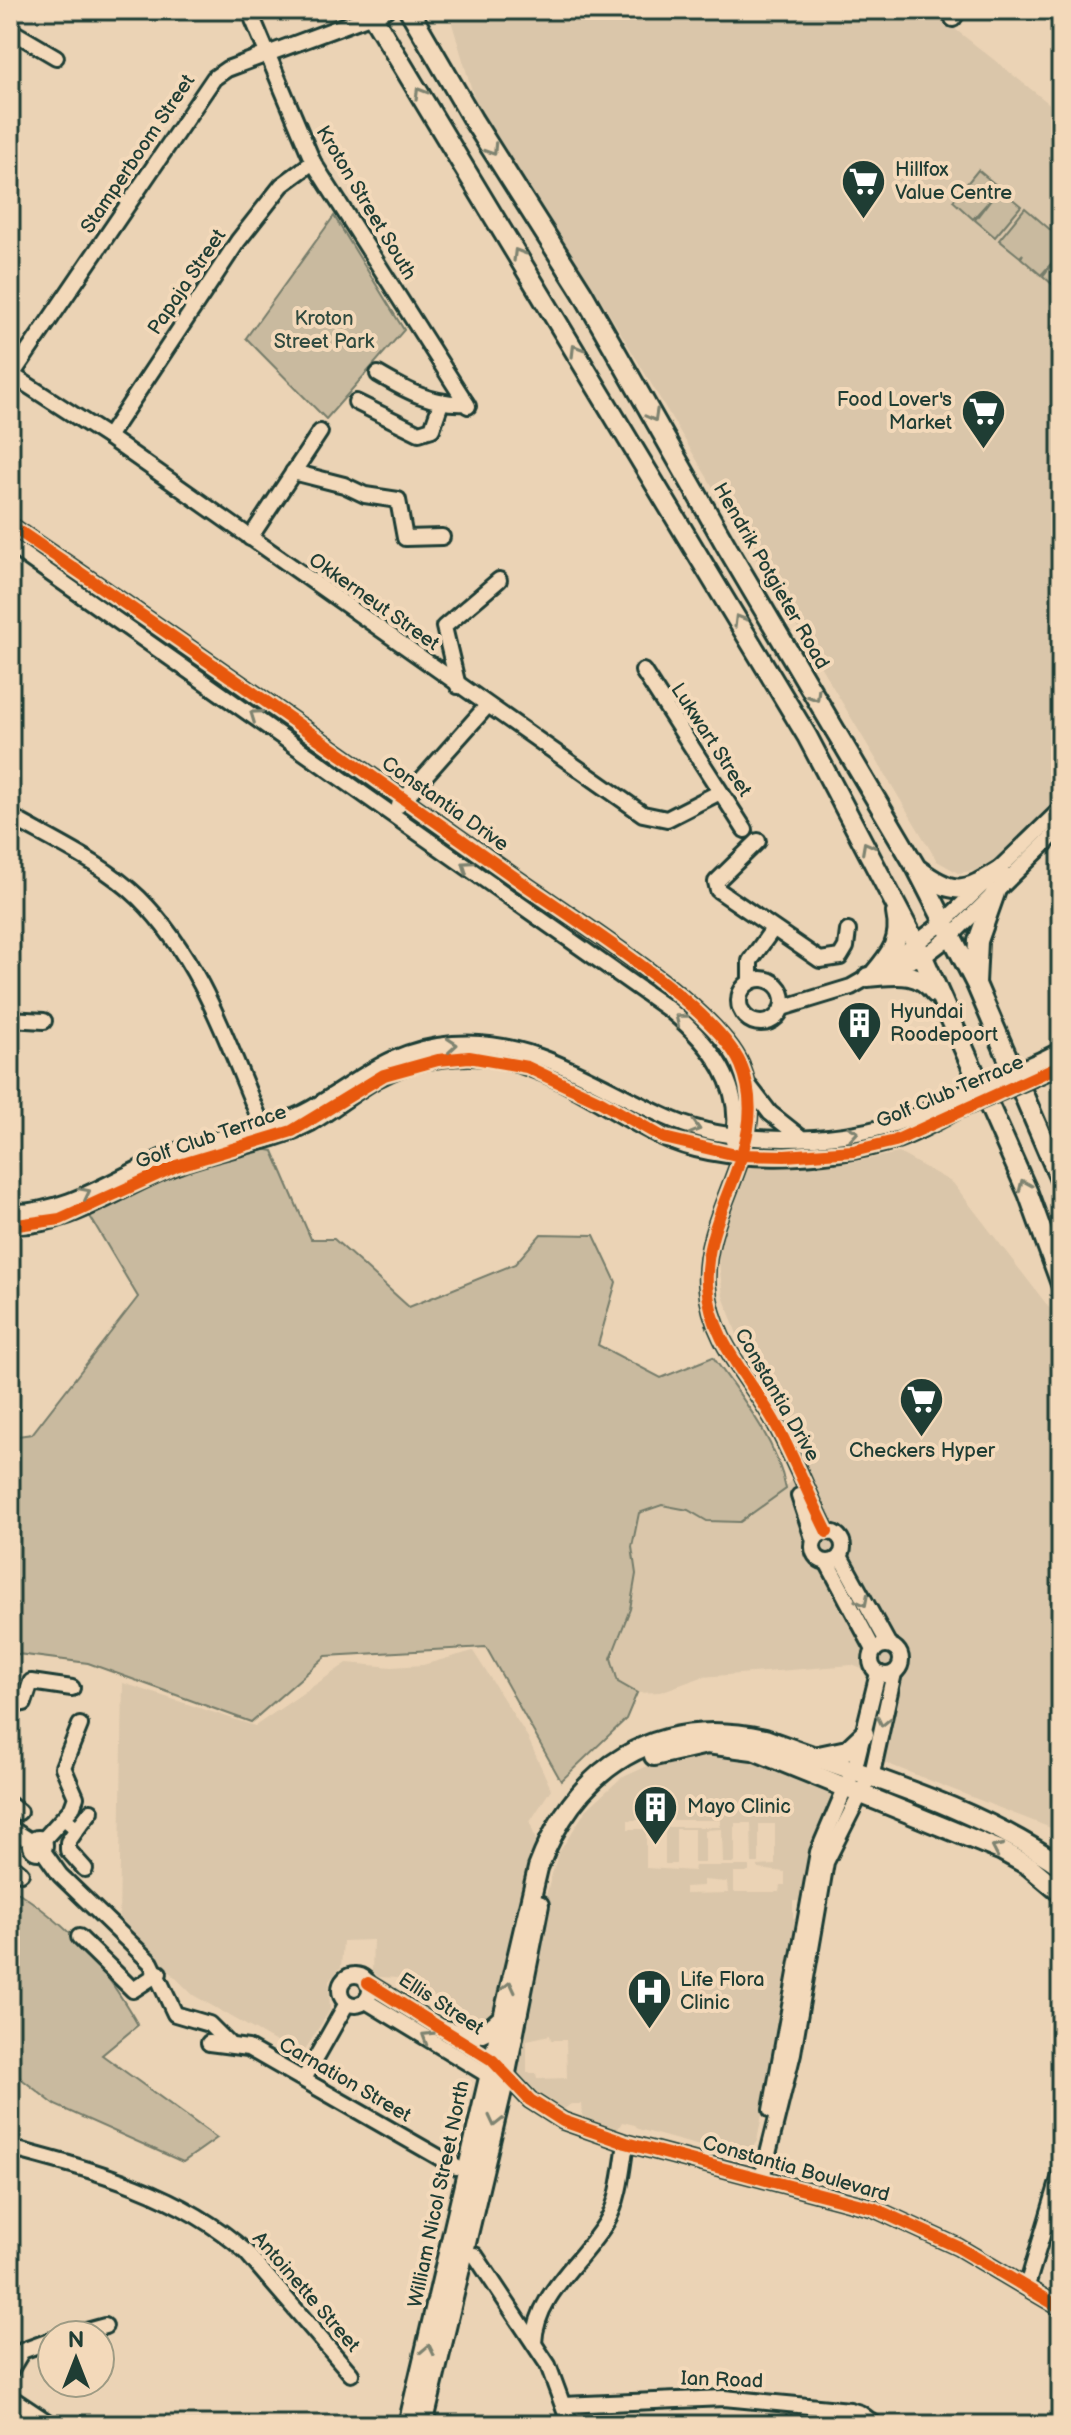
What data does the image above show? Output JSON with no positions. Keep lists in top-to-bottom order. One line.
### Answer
{"streets":{"main road":["Hendrik Potgieter Road","William Nicol Street North"],"street":["Stamperboom Street","Kroton Street South","Papaja Street","Okkerneut Street","Lukwart Street","Constantia Drive","Golf Club Terrace","Ellis Street","Carnation Street","Constantia Boulevard","Antoinette Street","Ian Road"]},"crossings":[["Stamperboom Street","Kroton Street South"],["Stamperboom Street","Okkerneut Street"],["Kroton Street South","Papaja Street"],["Papaja Street","Okkerneut Street"],["Okkerneut Street","Lukwart Street"],["Constantia Drive","Golf Club Terrace"],["Ellis Street","Carnation Street"],["Ellis Street","Constantia Boulevard"],["Ellis Street","William Nicol Street North"],["Constantia Boulevard","William Nicol Street North"]],"parks":["Kroton Street Park"],"places":{"supermarket":["Hillfox Value Centre","Food Lover's Market","Checkers Hyper"],"building":["Hyundai Roodepoort","Mayo Clinic"],"hospital":["Life Flora Clinic"]},"north":"top"}
